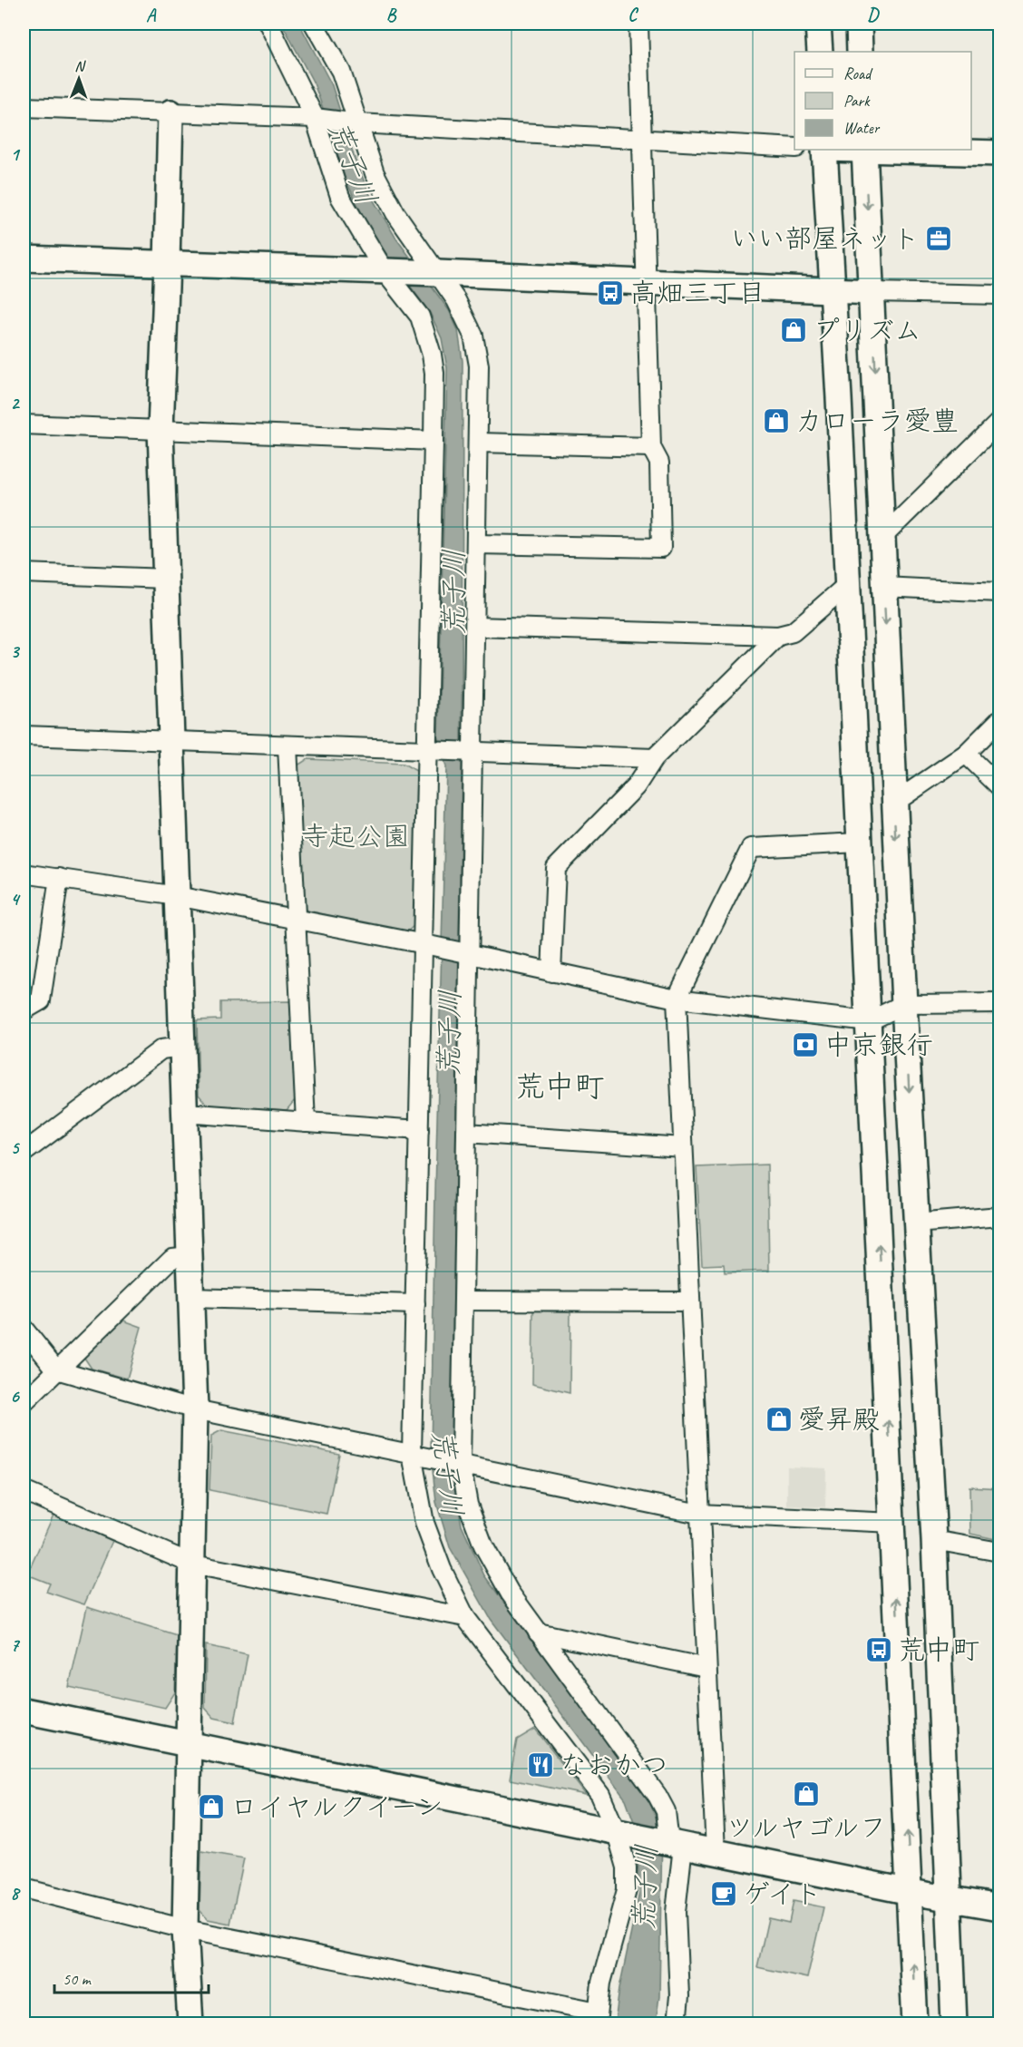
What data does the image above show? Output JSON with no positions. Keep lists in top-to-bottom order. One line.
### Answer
{"districts":["荒中町"],"water":["荒子川"],"parks":["寺起公園"],"places":{"office":["いい部屋ネット"],"bus stop":["高畑三丁目","荒中町"],"shop":["プリズム","カローラ愛豊","愛昇殿","ツルヤゴルフ","ロイヤルクイーン"],"bank":["中京銀行"],"restaurant":["なおかつ"],"cafe":["ゲイト"]},"legend":["Road","Park","Water"],"scale_bar":"50 m","north":"top","grid":{"columns":["A","B","C","D"],"rows":["1","2","3","4","5","6","7","8"]}}
